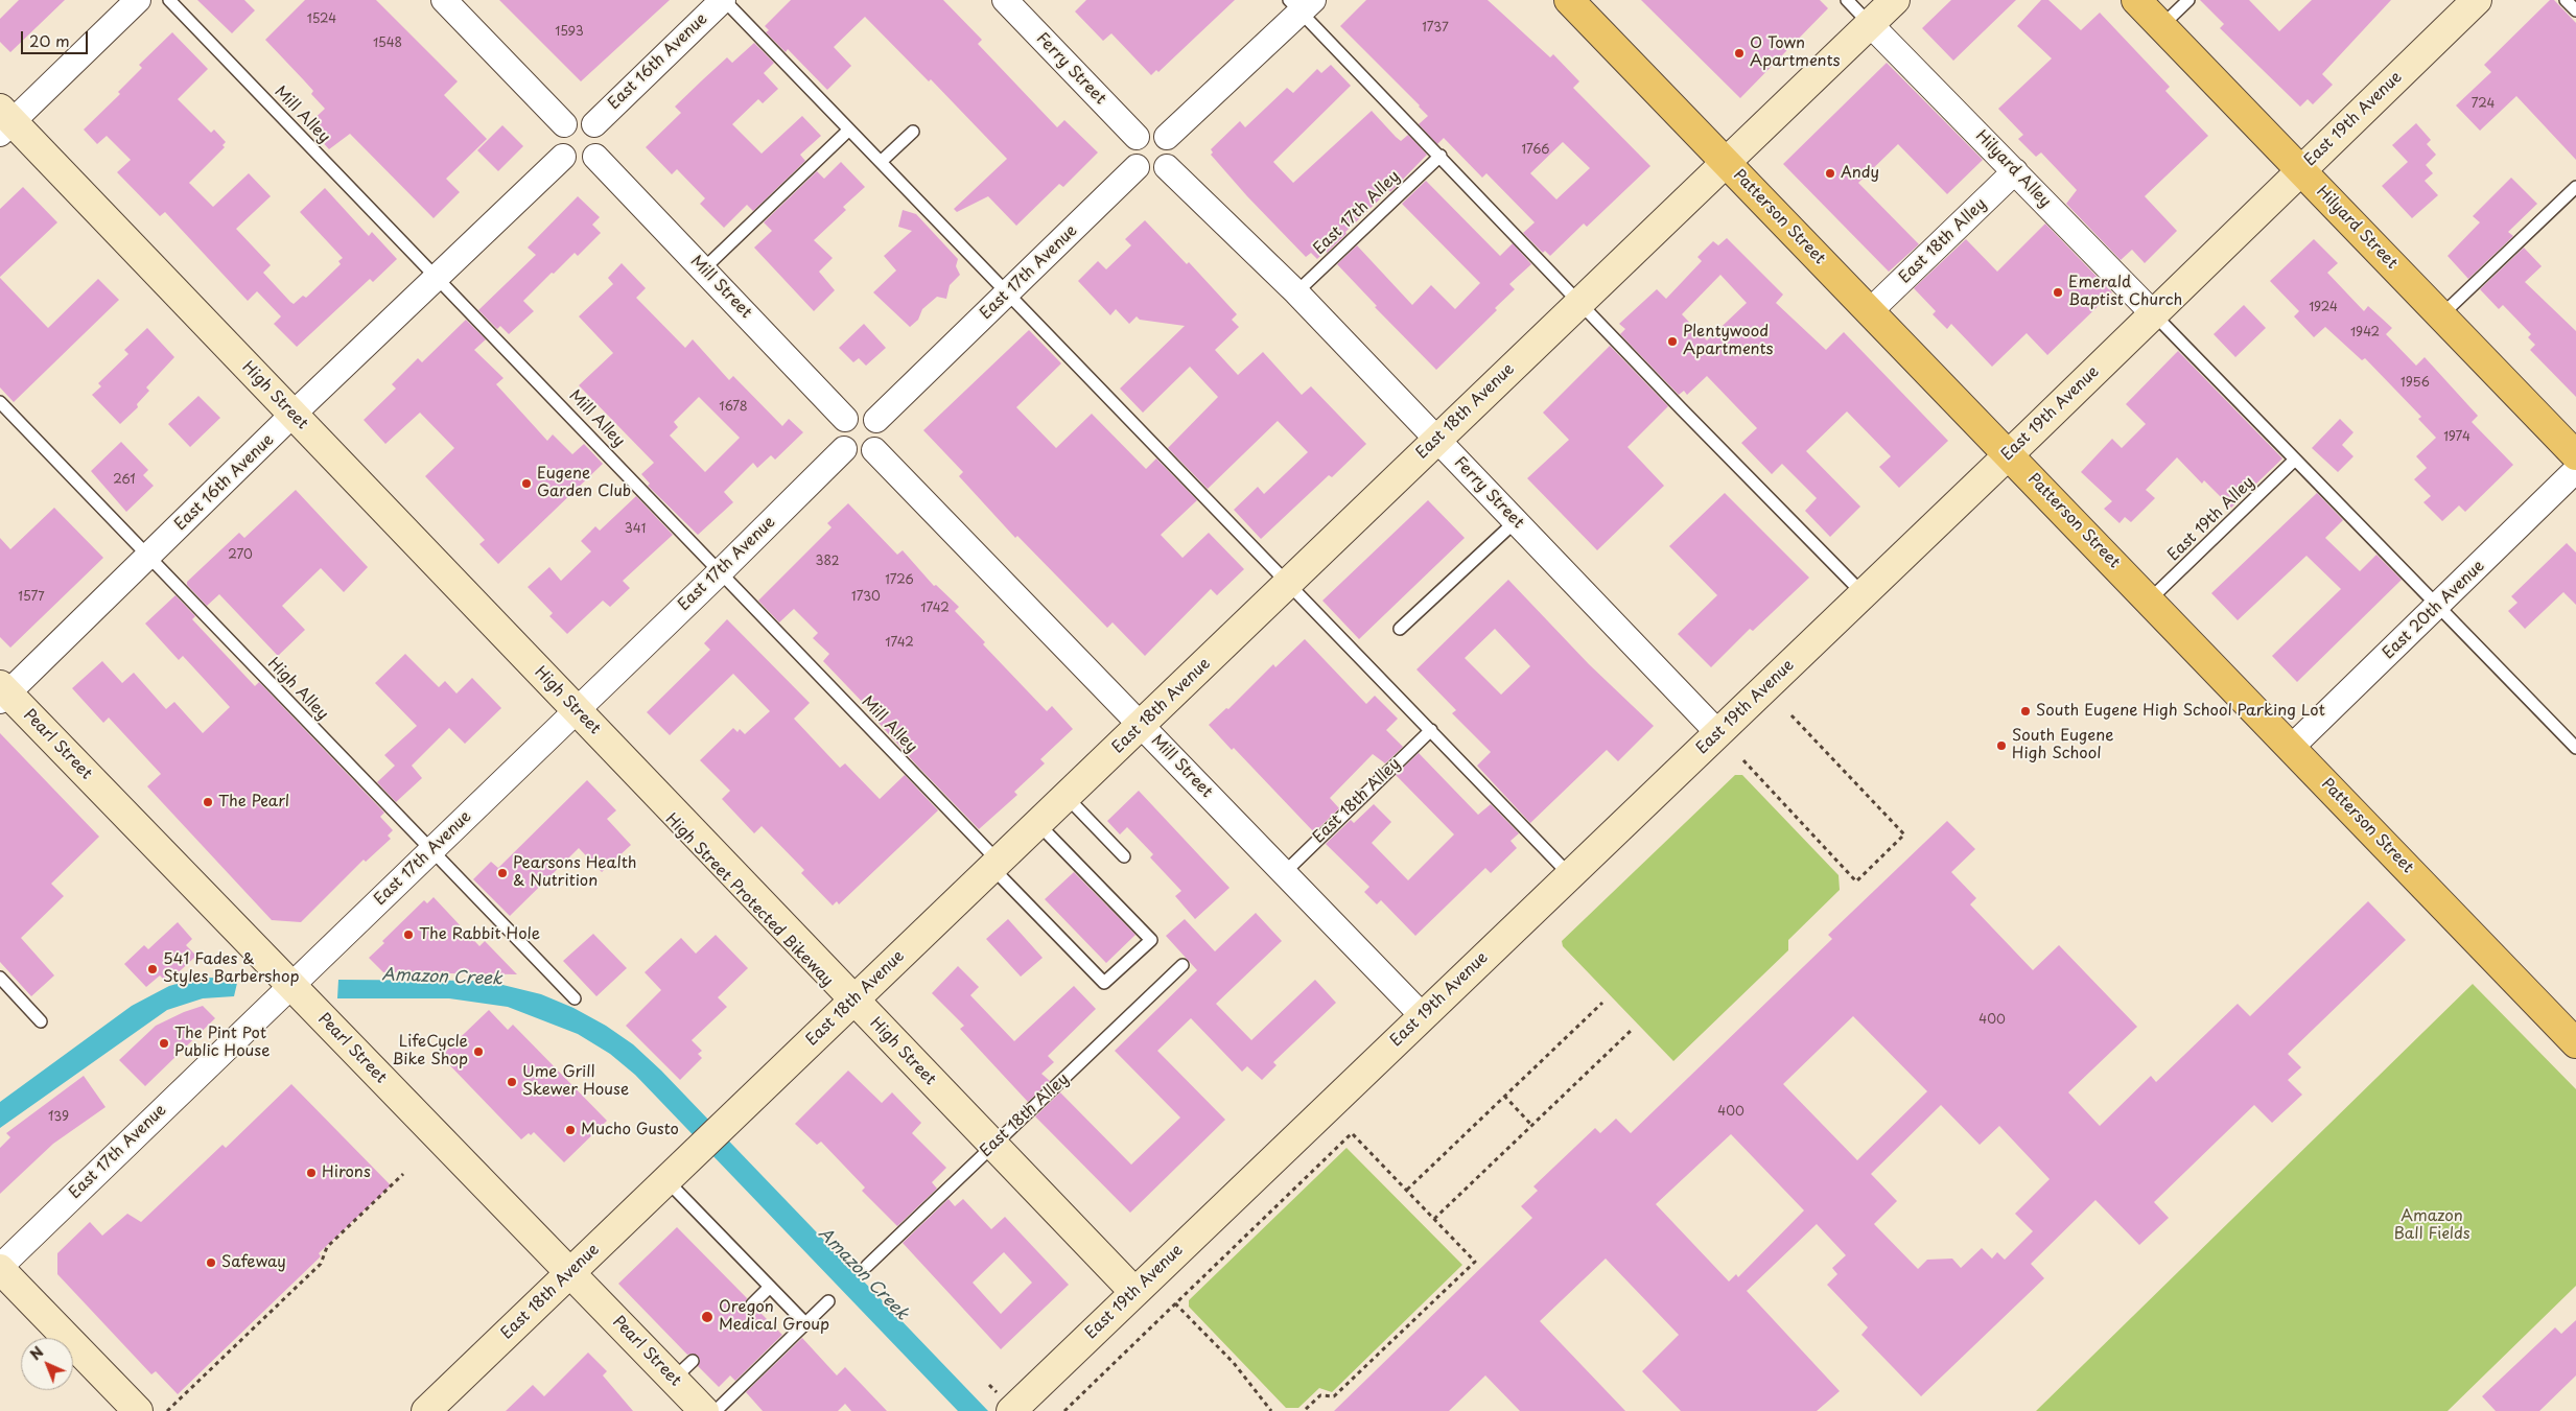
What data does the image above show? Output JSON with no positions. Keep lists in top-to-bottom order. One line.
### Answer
{"streets":{"main road":["Patterson Street","Hilyard Street"],"street":["East 16th Avenue","Ferry Street","East 19th Avenue","Hilyard Alley","East 18th Alley","East 17th Avenue","Mill Street","High Street","East 18th Avenue","East 20th Avenue","Pearl Street"],"lane":["Mill Alley","East 17th Alley","East 19th Alley","High Alley"]},"crossings":[["East 16th Avenue","Mill Alley"],["East 16th Avenue","Mill Street"],["East 16th Avenue","High Street"],["East 16th Avenue","High Alley"],["East 16th Avenue","Pearl Street"],["Ferry Street","East 19th Avenue"],["Ferry Street","East 17th Alley"],["Ferry Street","East 17th Avenue"],["Ferry Street","East 18th Avenue"],["Mill Alley","East 17th Avenue"],["Mill Alley","East 18th Avenue"],["East 19th Avenue","Hilyard Alley"],["East 19th Avenue","Patterson Street"],["East 19th Avenue","Hilyard Street"],["East 19th Avenue","Mill Street"],["East 19th Avenue","High Street"],["Hilyard Alley","East 18th Alley"],["Hilyard Alley","East 18th Avenue"],["Patterson Street","East 18th Alley"],["Patterson Street","East 18th Avenue"],["Patterson Street","East 19th Alley"],["Patterson Street","East 20th Avenue"],["East 18th Alley","Mill Street"],["East 18th Alley","High Street"],["East 17th Avenue","Mill Street"],["East 17th Avenue","High Street"],["East 17th Avenue","High Alley"],["East 17th Avenue","Pearl Street"],["Mill Street","East 18th Avenue"],["High Street","East 18th Avenue"],["East 18th Avenue","Pearl Street"]],"water":["Amazon Creek"],"parks":["Amazon Ball Fields"],"places":["O Town Apartments","Andy","Emerald Baptist Church","Plentywood Apartments","Eugene Garden Club","South Eugene High School Parking Lot","South Eugene High School","The Pearl","Pearsons Health & Nutrition","The Rabbit Hole","541 Fades & Styles Barbershop","The Pint Pot Public House","LifeCycle Bike Shop","Ume Grill Skewer House","Mucho Gusto","Hirons","Safeway","Oregon Medical Group"],"house_numbers":["1524","1737","1593","1548","724","1766","1924","1942","1956","1678","1974","261","341","270","382","1726","1577","1730","1742","1742","400","400","139"],"scale_bar":"20 m","north":"top left"}
